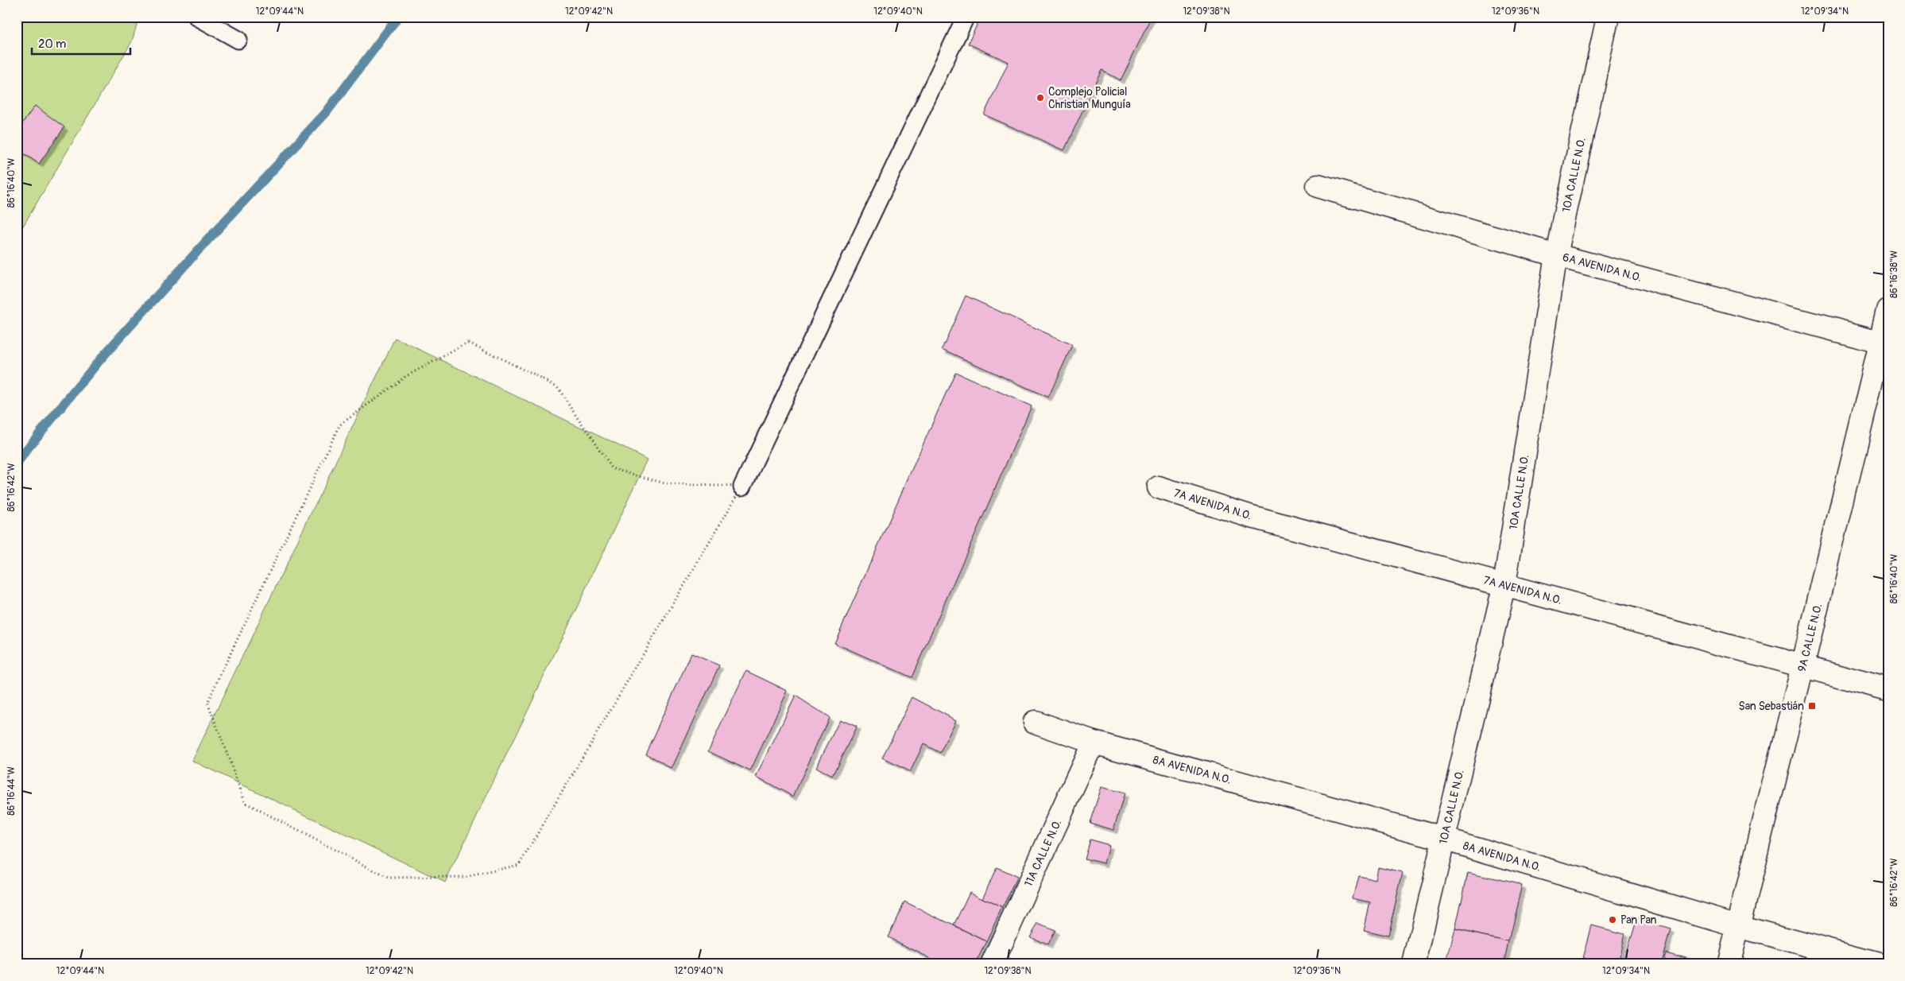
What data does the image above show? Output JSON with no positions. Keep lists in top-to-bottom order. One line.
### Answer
{"streets":{"street":["10A CALLE N.O.","6A AVENIDA N.O.","7A AVENIDA N.O.","9A CALLE N.O.","8A AVENIDA N.O.","11A CALLE N.O."]},"crossings":[["10A CALLE N.O.","6A AVENIDA N.O."],["10A CALLE N.O.","7A AVENIDA N.O."],["10A CALLE N.O.","8A AVENIDA N.O."],["6A AVENIDA N.O.","9A CALLE N.O."],["7A AVENIDA N.O.","9A CALLE N.O."],["9A CALLE N.O.","8A AVENIDA N.O."],["8A AVENIDA N.O.","11A CALLE N.O."]],"places":{"other":["Complejo Policial Christian Munguía","Pan Pan"],"transit":["San Sebastián"]},"scale_bar":"20 m","coordinates":["12°09'44\"N","12°09'42\"N","12°09'40\"N","12°09'38\"N","12°09'36\"N","12°09'34\"N","86°16'40\"W","86°16'38\"W","86°16'42\"W","86°16'44\"W"]}
